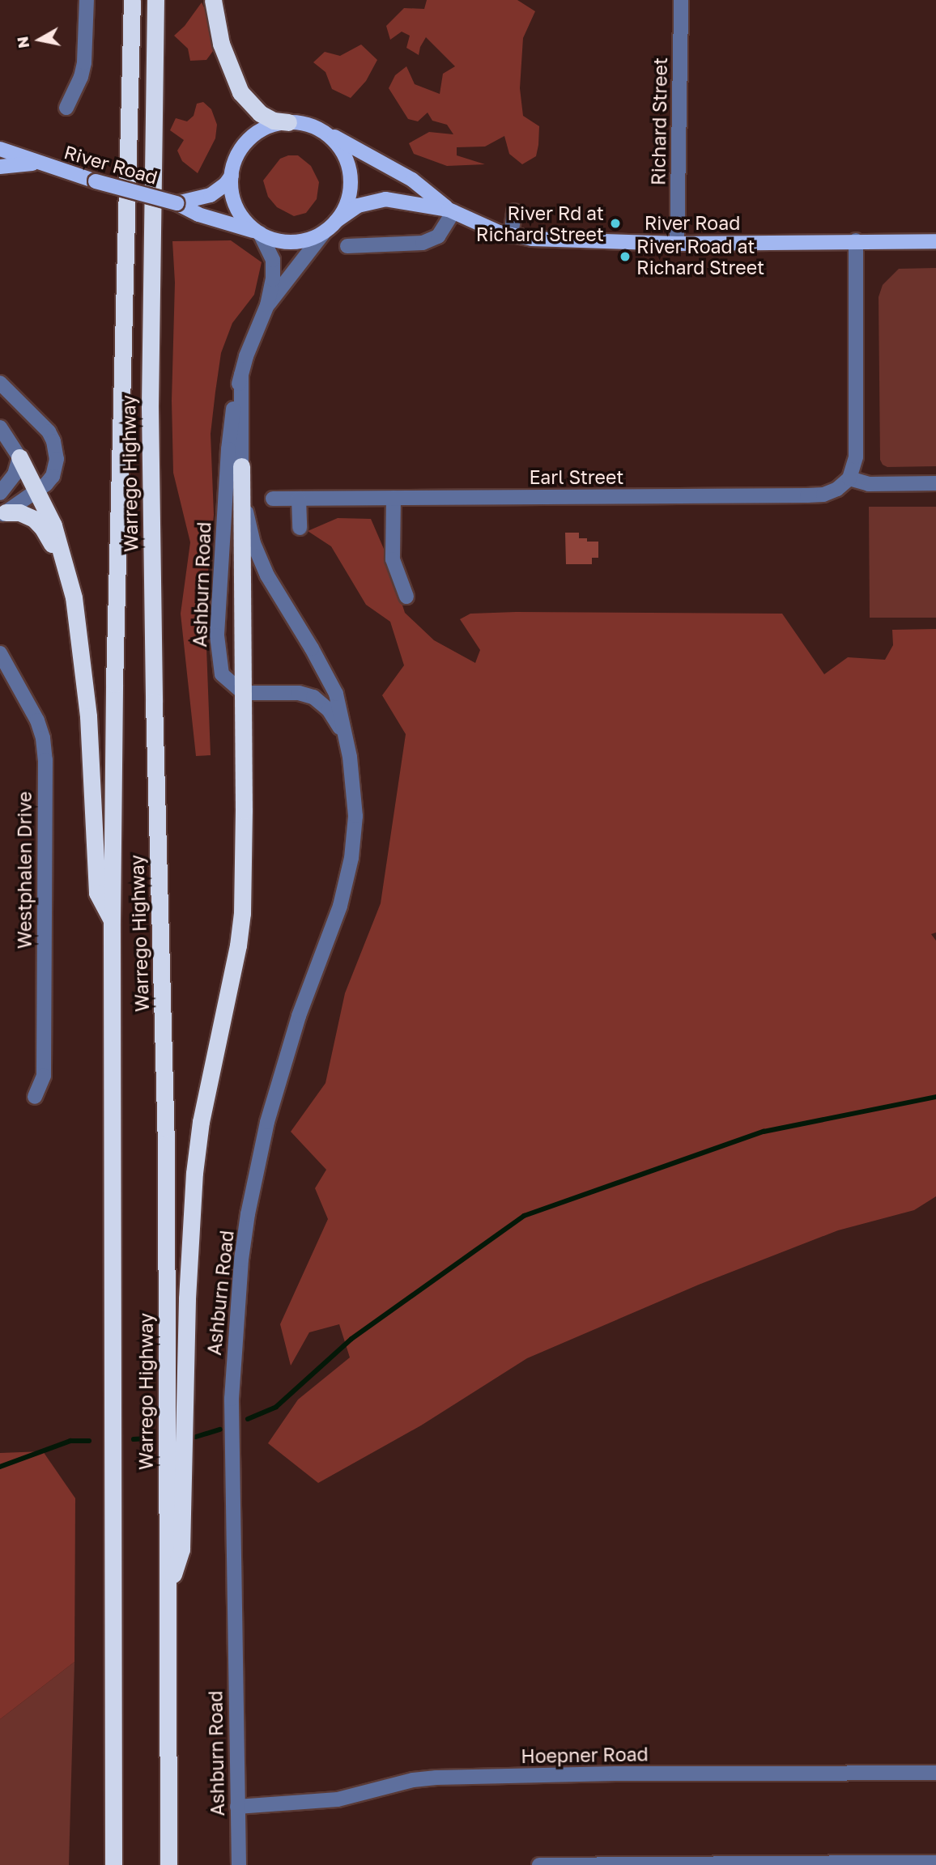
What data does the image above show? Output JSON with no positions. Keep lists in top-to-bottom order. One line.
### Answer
{"streets":{"highway":["Warrego Highway"],"main road":["River Road"],"street":["Richard Street","Earl Street","Ashburn Road","Westphalen Drive","Hoepner Road"]},"crossings":[["Richard Street","River Road"],["River Road","Ashburn Road"],["Ashburn Road","Hoepner Road"]],"places":["River Rd at Richard Street","River Road at Richard Street"],"north":"left"}
